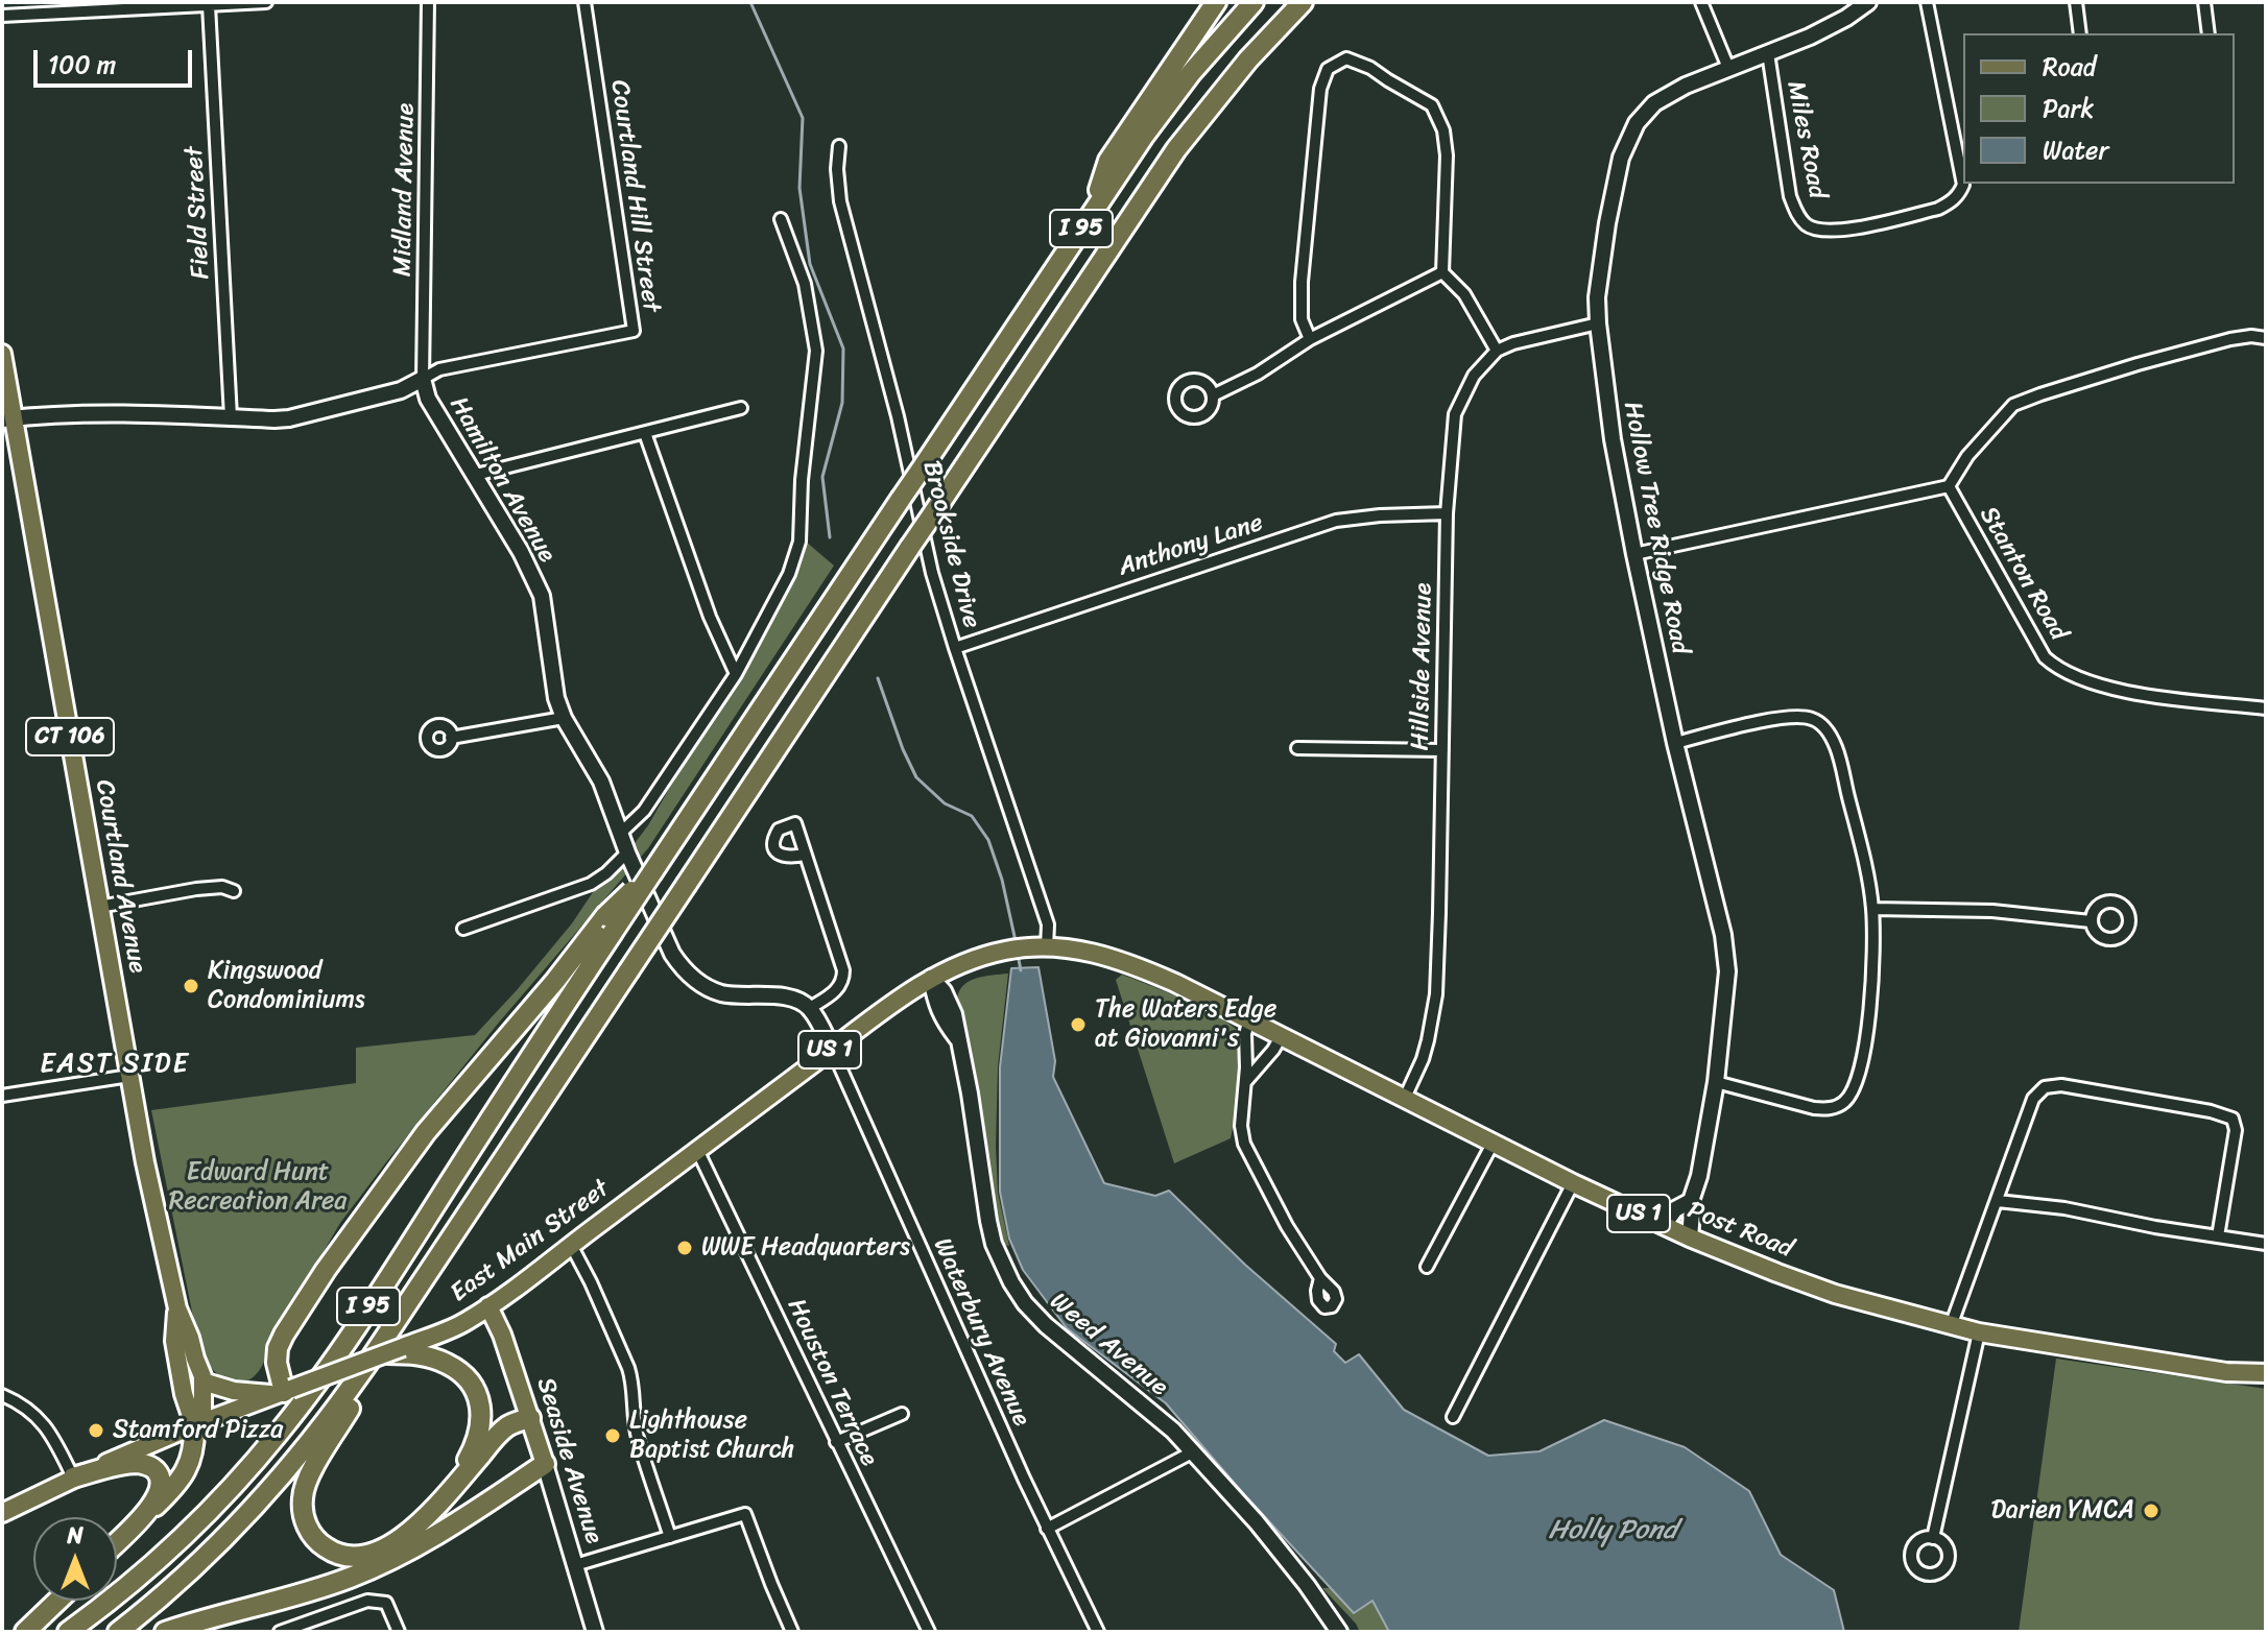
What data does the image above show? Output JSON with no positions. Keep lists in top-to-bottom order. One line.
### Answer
{"streets":{"highway":["I 95"],"main road":["CT 106","Courtland Avenue","US 1","Post Road","East Main Street","Seaside Avenue"],"street":["Miles Road","Midland Avenue","Courtland Hill Street","Field Street","Hamilton Avenue","Hollow Tree Ridge Road","Brookside Drive","Anthony Lane","Stanton Road","Hillside Avenue","Waterbury Avenue","Weed Avenue","Houston Terrace"]},"crossings":[["Miles Road","Hollow Tree Ridge Road"],["Midland Avenue","Courtland Hill Street"],["Midland Avenue","Hamilton Avenue"],["Courtland Hill Street","Hamilton Avenue"],["Field Street","Hamilton Avenue"],["Hamilton Avenue","Courtland Avenue"],["Hollow Tree Ridge Road","Post Road"],["Brookside Drive","Anthony Lane"],["Brookside Drive","Post Road"],["Brookside Drive","East Main Street"],["Anthony Lane","Hillside Avenue"],["Hillside Avenue","Post Road"],["Courtland Avenue","East Main Street"],["Post Road","East Main Street"],["East Main Street","Waterbury Avenue"],["East Main Street","Weed Avenue"],["East Main Street","Houston Terrace"],["East Main Street","Seaside Avenue"]],"districts":["EAST SIDE"],"water":["Holly Pond"],"parks":["Edward Hunt Recreation Area"],"places":["Kingswood Condominiums","The Waters Edge at Giovanni's","WWE Headquarters","Stamford Pizza","Lighthouse Baptist Church","Darien YMCA"],"legend":["Road","Park","Water"],"scale_bar":"100 m","north":"top"}
